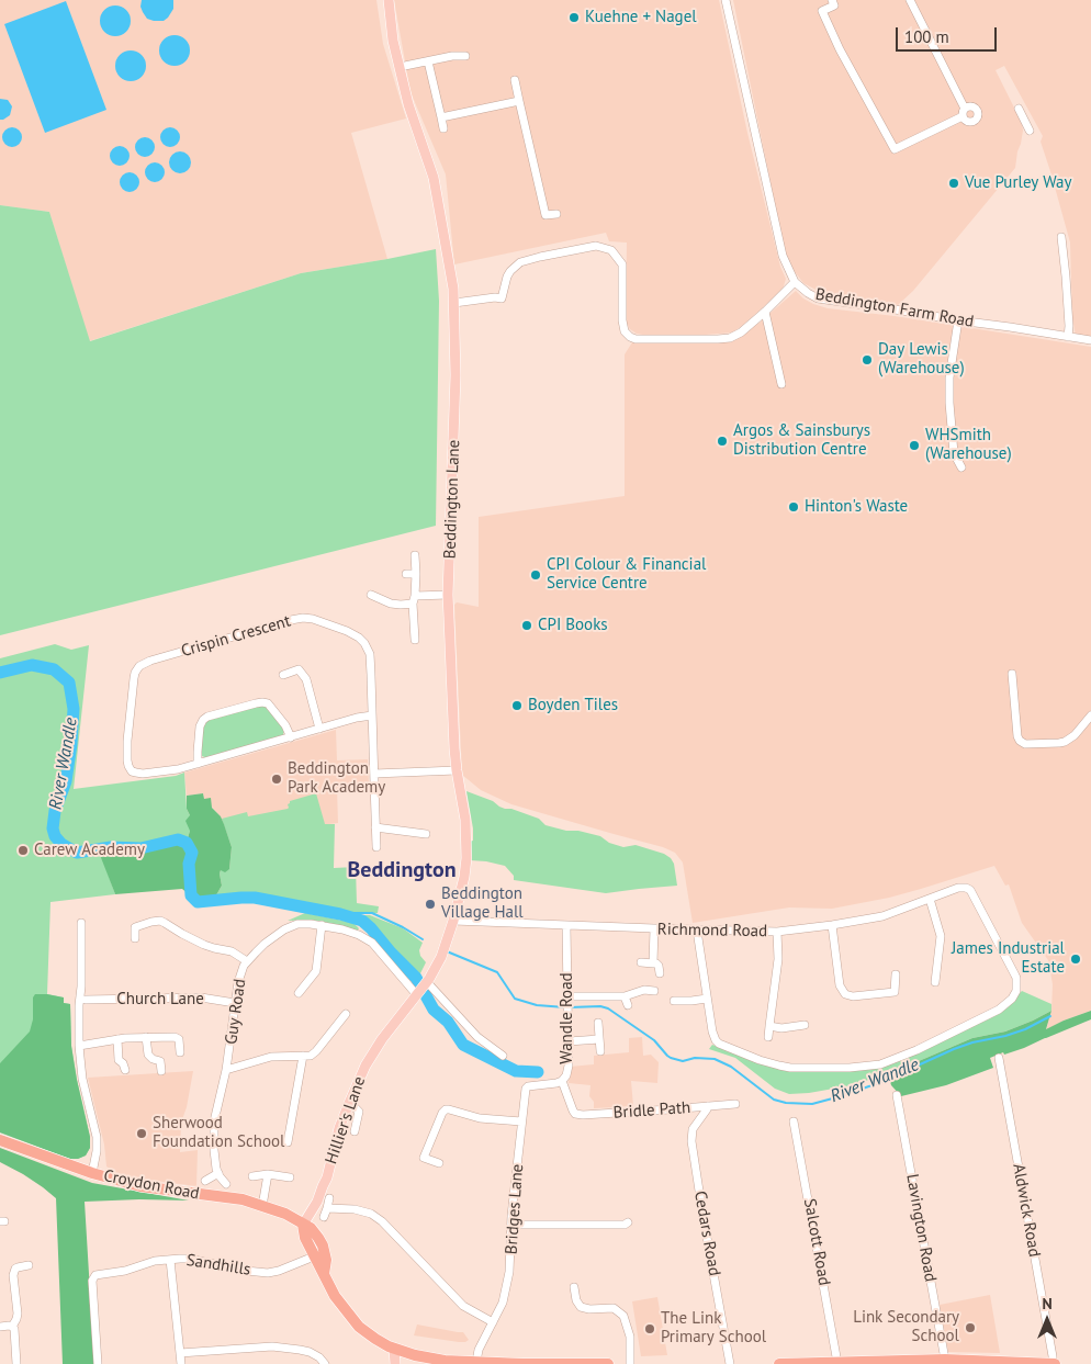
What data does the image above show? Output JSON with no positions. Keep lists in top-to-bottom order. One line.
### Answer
{"streets":{"highway":["Croydon Road"],"main road":["Beddington Lane","Hillier's Lane"],"street":["Beddington Farm Road","Crispin Crescent","Richmond Road","Church Lane","Guy Road","Wandle Road","Bridle Path","Bridges Lane","Aldwick Road","Lavington Road","Cedars Road","Salcott Road","Sandhills"]},"crossings":[["Beddington Lane","Richmond Road"],["Beddington Lane","Guy Road"],["Beddington Lane","Hillier's Lane"],["Richmond Road","Wandle Road"],["Church Lane","Guy Road"],["Guy Road","Hillier's Lane"],["Wandle Road","Bridle Path"],["Wandle Road","Bridges Lane"],["Bridle Path","Cedars Road"],["Hillier's Lane","Croydon Road"],["Croydon Road","Bridges Lane"],["Croydon Road","Sandhills"]],"districts":["Beddington"],"water":["River Wandle"],"places":["Kuehne + Nagel","Vue Purley Way","Day Lewis (Warehouse)","Argos & Sainsburys Distribution Centre","WHSmith (Warehouse)","Hinton's Waste","CPI Colour & Financial Service Centre","CPI Books","Boyden Tiles","Beddington Park Academy","Carew Academy","Beddington Village Hall","James Industrial Estate","Sherwood Foundation School","Link Secondary School","The Link Primary School"],"scale_bar":"100 m","north":"top"}
